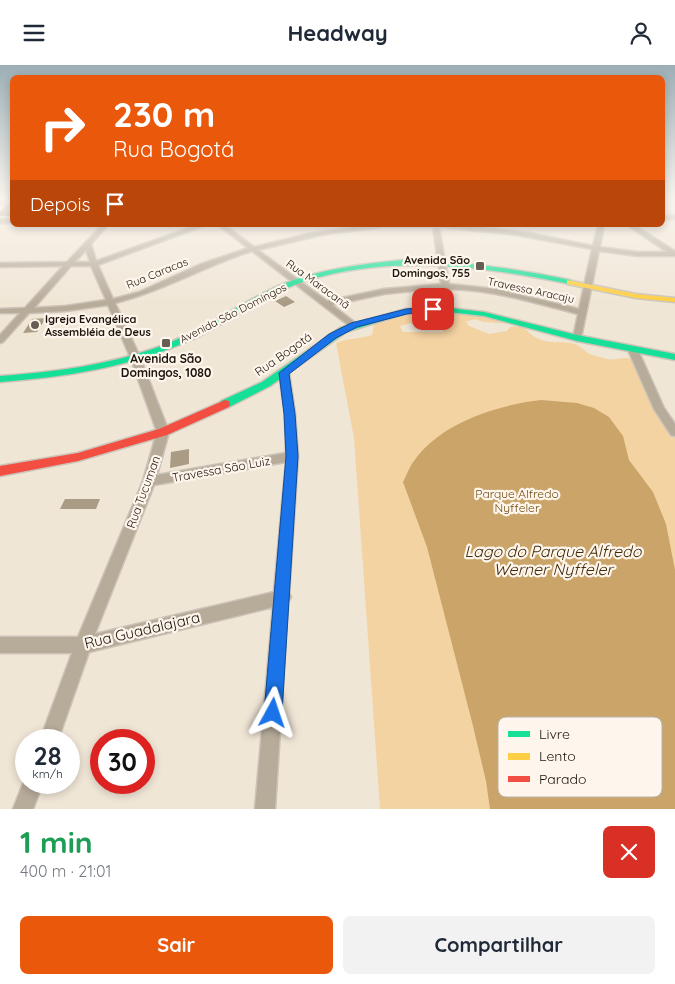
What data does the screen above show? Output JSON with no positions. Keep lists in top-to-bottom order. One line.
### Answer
{"streets":{"street":["Rua Caracas","Rua Maracanã","Travessa Aracaju","Avenida São Domingos","Rua Bogotá","Travessa São Luiz","Rua Tucuman","Rua Guadalajara"]},"crossings":[["Rua Caracas","Rua Maracanã"],["Rua Maracanã","Travessa Aracaju"],["Rua Maracanã","Avenida São Domingos"],["Rua Maracanã","Rua Bogotá"],["Rua Bogotá","Rua Tucuman"],["Travessa São Luiz","Rua Tucuman"],["Rua Tucuman","Rua Guadalajara"]],"water":["Lago do Parque Alfredo Werner Nyffeler"],"parks":["Parque Alfredo Nyffeler"],"places":{"transit":["Avenida São Domingos, 755","Avenida São Domingos, 1080"],"other":["Igreja Evangélica Assembléia de Deus"]},"legend":["Livre","Lento","Parado"],"page":{"header":"Headway","turn":["230 m","Rua Bogotá"],"then":"Depois","speed":"28 km/h","limit":"30","heading":["1 min","400 m · 21:01"],"buttons":["Sair","Compartilhar"]}}
